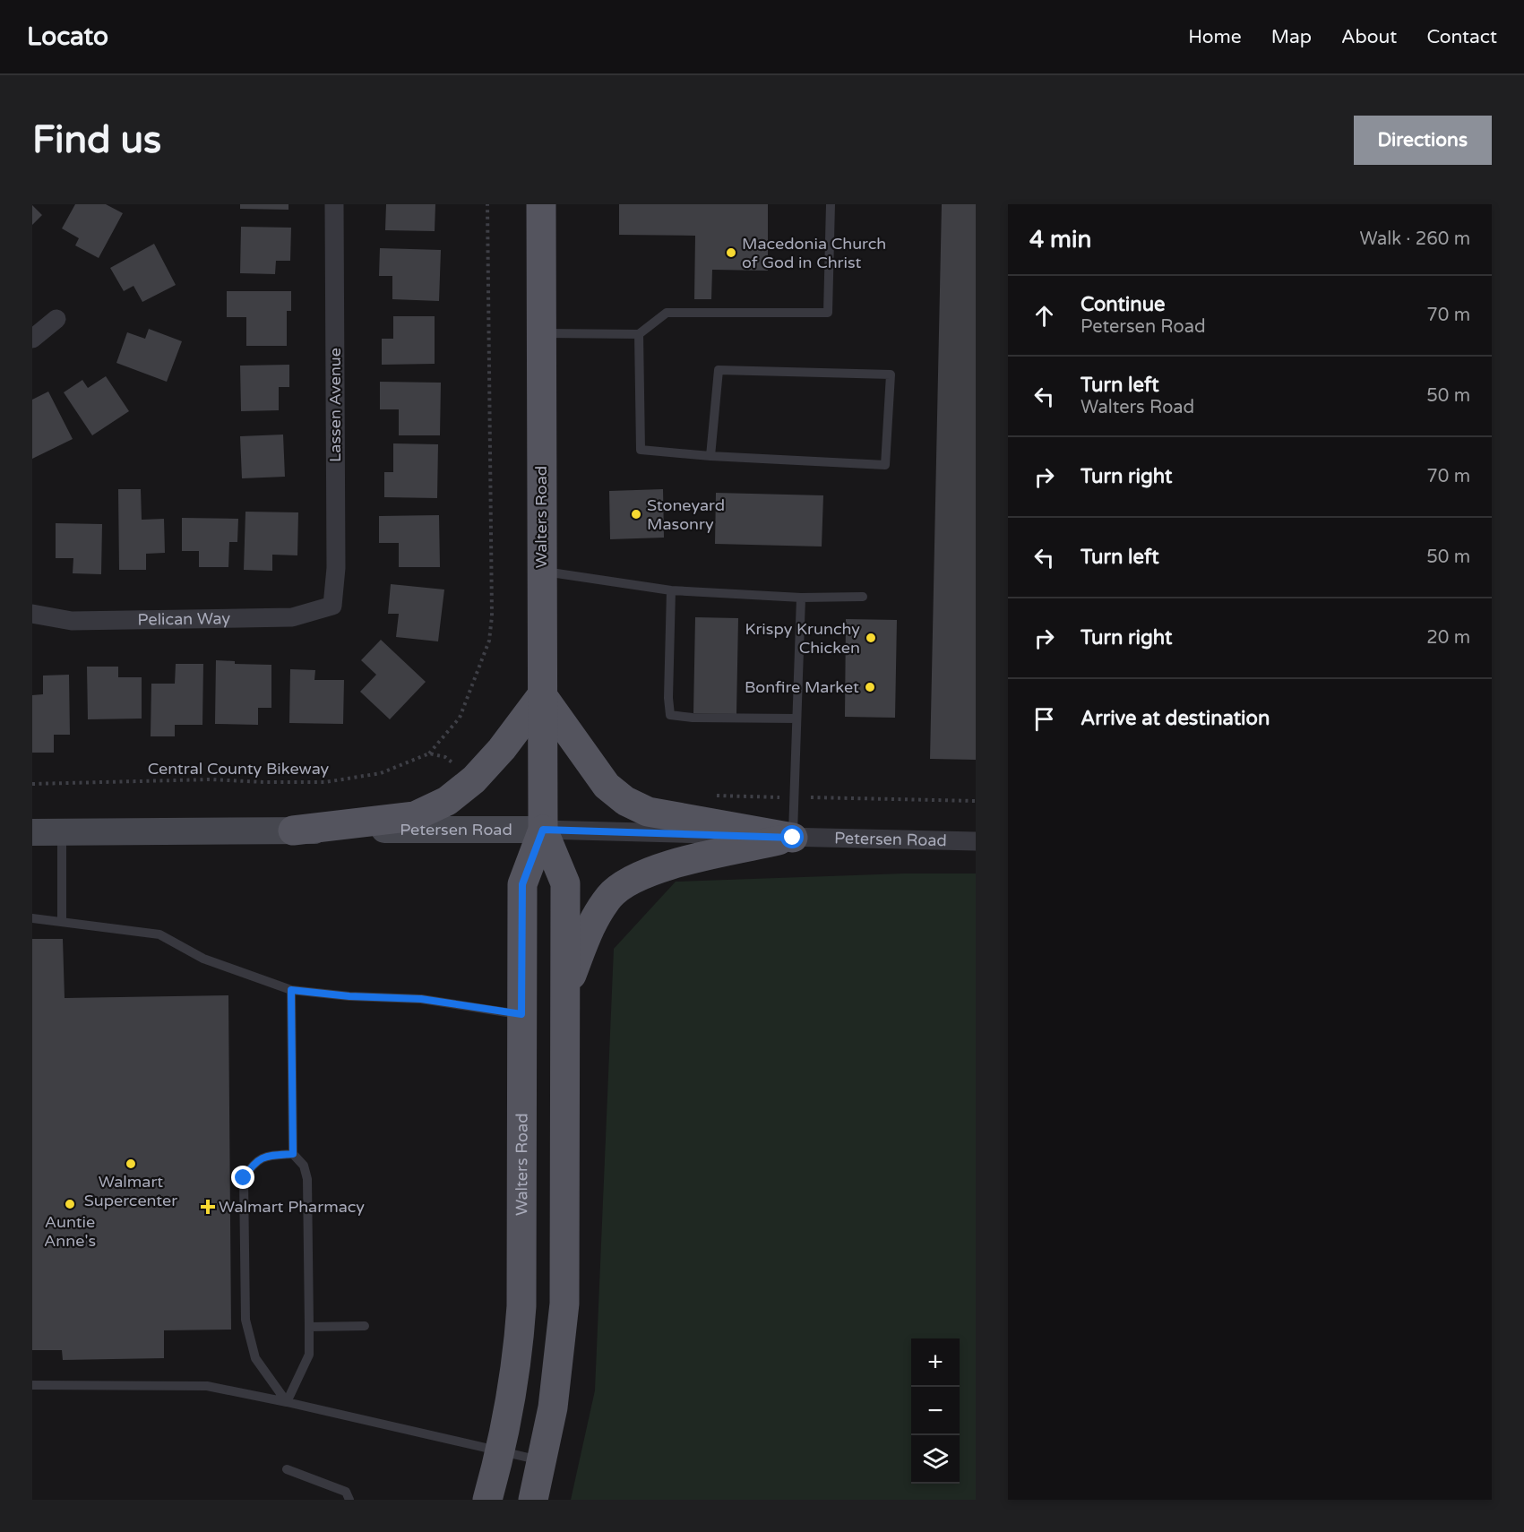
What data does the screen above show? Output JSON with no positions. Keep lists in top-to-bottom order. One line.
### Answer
{"streets":{"main road":["Walters Road"],"street":["Lassen Avenue","Pelican Way","Petersen Road"],"path":["Central County Bikeway"]},"crossings":[["Lassen Avenue","Pelican Way"],["Walters Road","Petersen Road"]],"places":{"other":["Macedonia Church of God in Christ","Stoneyard Masonry","Krispy Krunchy Chicken","Bonfire Market","Walmart Supercenter","Auntie Anne's"],"health":["Walmart Pharmacy"]},"page":{"header":"Locato","nav":["Home","Map","About","Contact"],"buttons":"Directions","title":"Find us","heading":["4 min","Walk · 260 m"],"list":[["Continue","Petersen Road","70 m"],["Turn left","Walters Road","50 m"],["Turn right","70 m"],["Turn left","50 m"],["Turn right","20 m"],"Arrive at destination"],"map_buttons":["+","−"]}}
